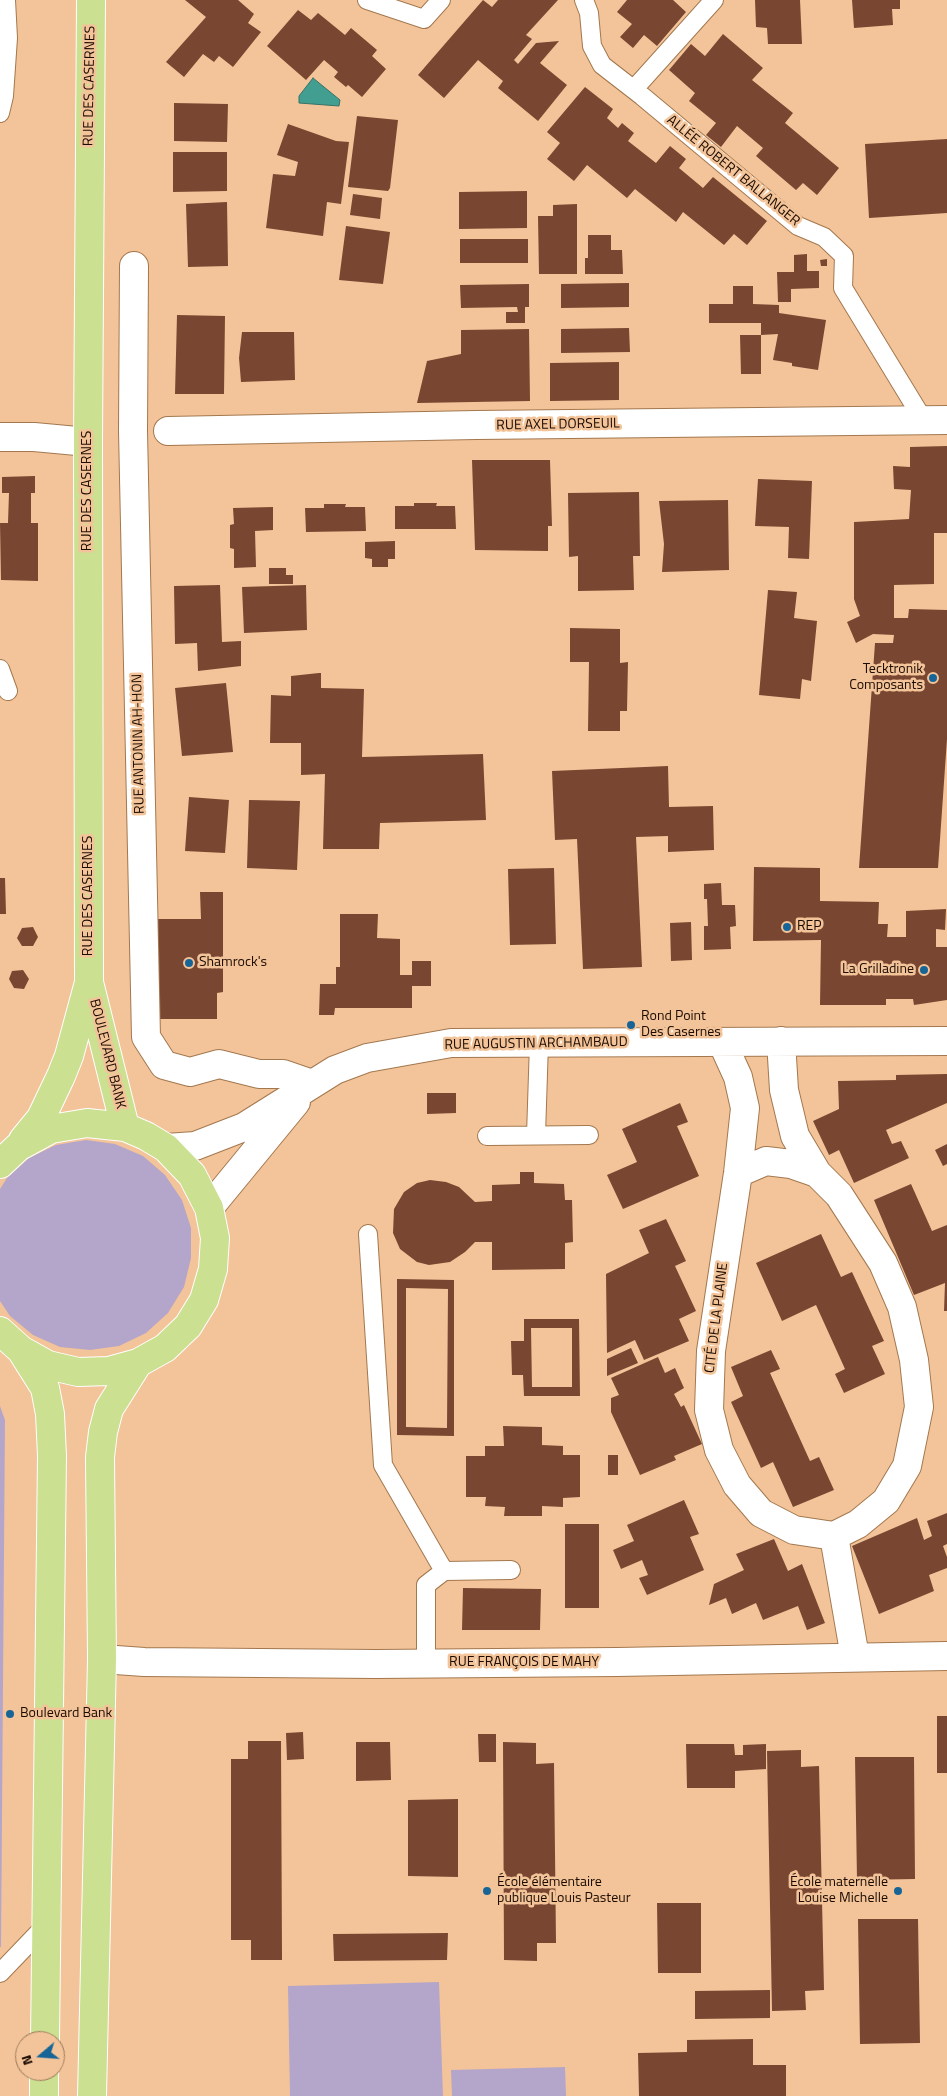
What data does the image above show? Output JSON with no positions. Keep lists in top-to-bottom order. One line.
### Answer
{"streets":{"main road":["RUE DES CASERNES","BOULEVARD BANK"],"street":["RUE AXEL DORSEUIL","RUE ANTONIN AH-HON","RUE AUGUSTIN ARCHAMBAUD","CITÉ DE LA PLAINE","RUE FRANÇOIS DE MAHY"],"lane":["ALLÉE ROBERT BALLANGER"]},"crossings":[["RUE DES CASERNES","BOULEVARD BANK"],["ALLÉE ROBERT BALLANGER","RUE AXEL DORSEUIL"],["RUE ANTONIN AH-HON","RUE AUGUSTIN ARCHAMBAUD"],["RUE AUGUSTIN ARCHAMBAUD","CITÉ DE LA PLAINE"]],"places":["Tecktronik Composants","REP","Shamrock's","La Grilladine","Rond Point Des Casernes","Boulevard Bank","École élémentaire publique Louis Pasteur","École maternelle Louise Michelle"],"north":"left"}
